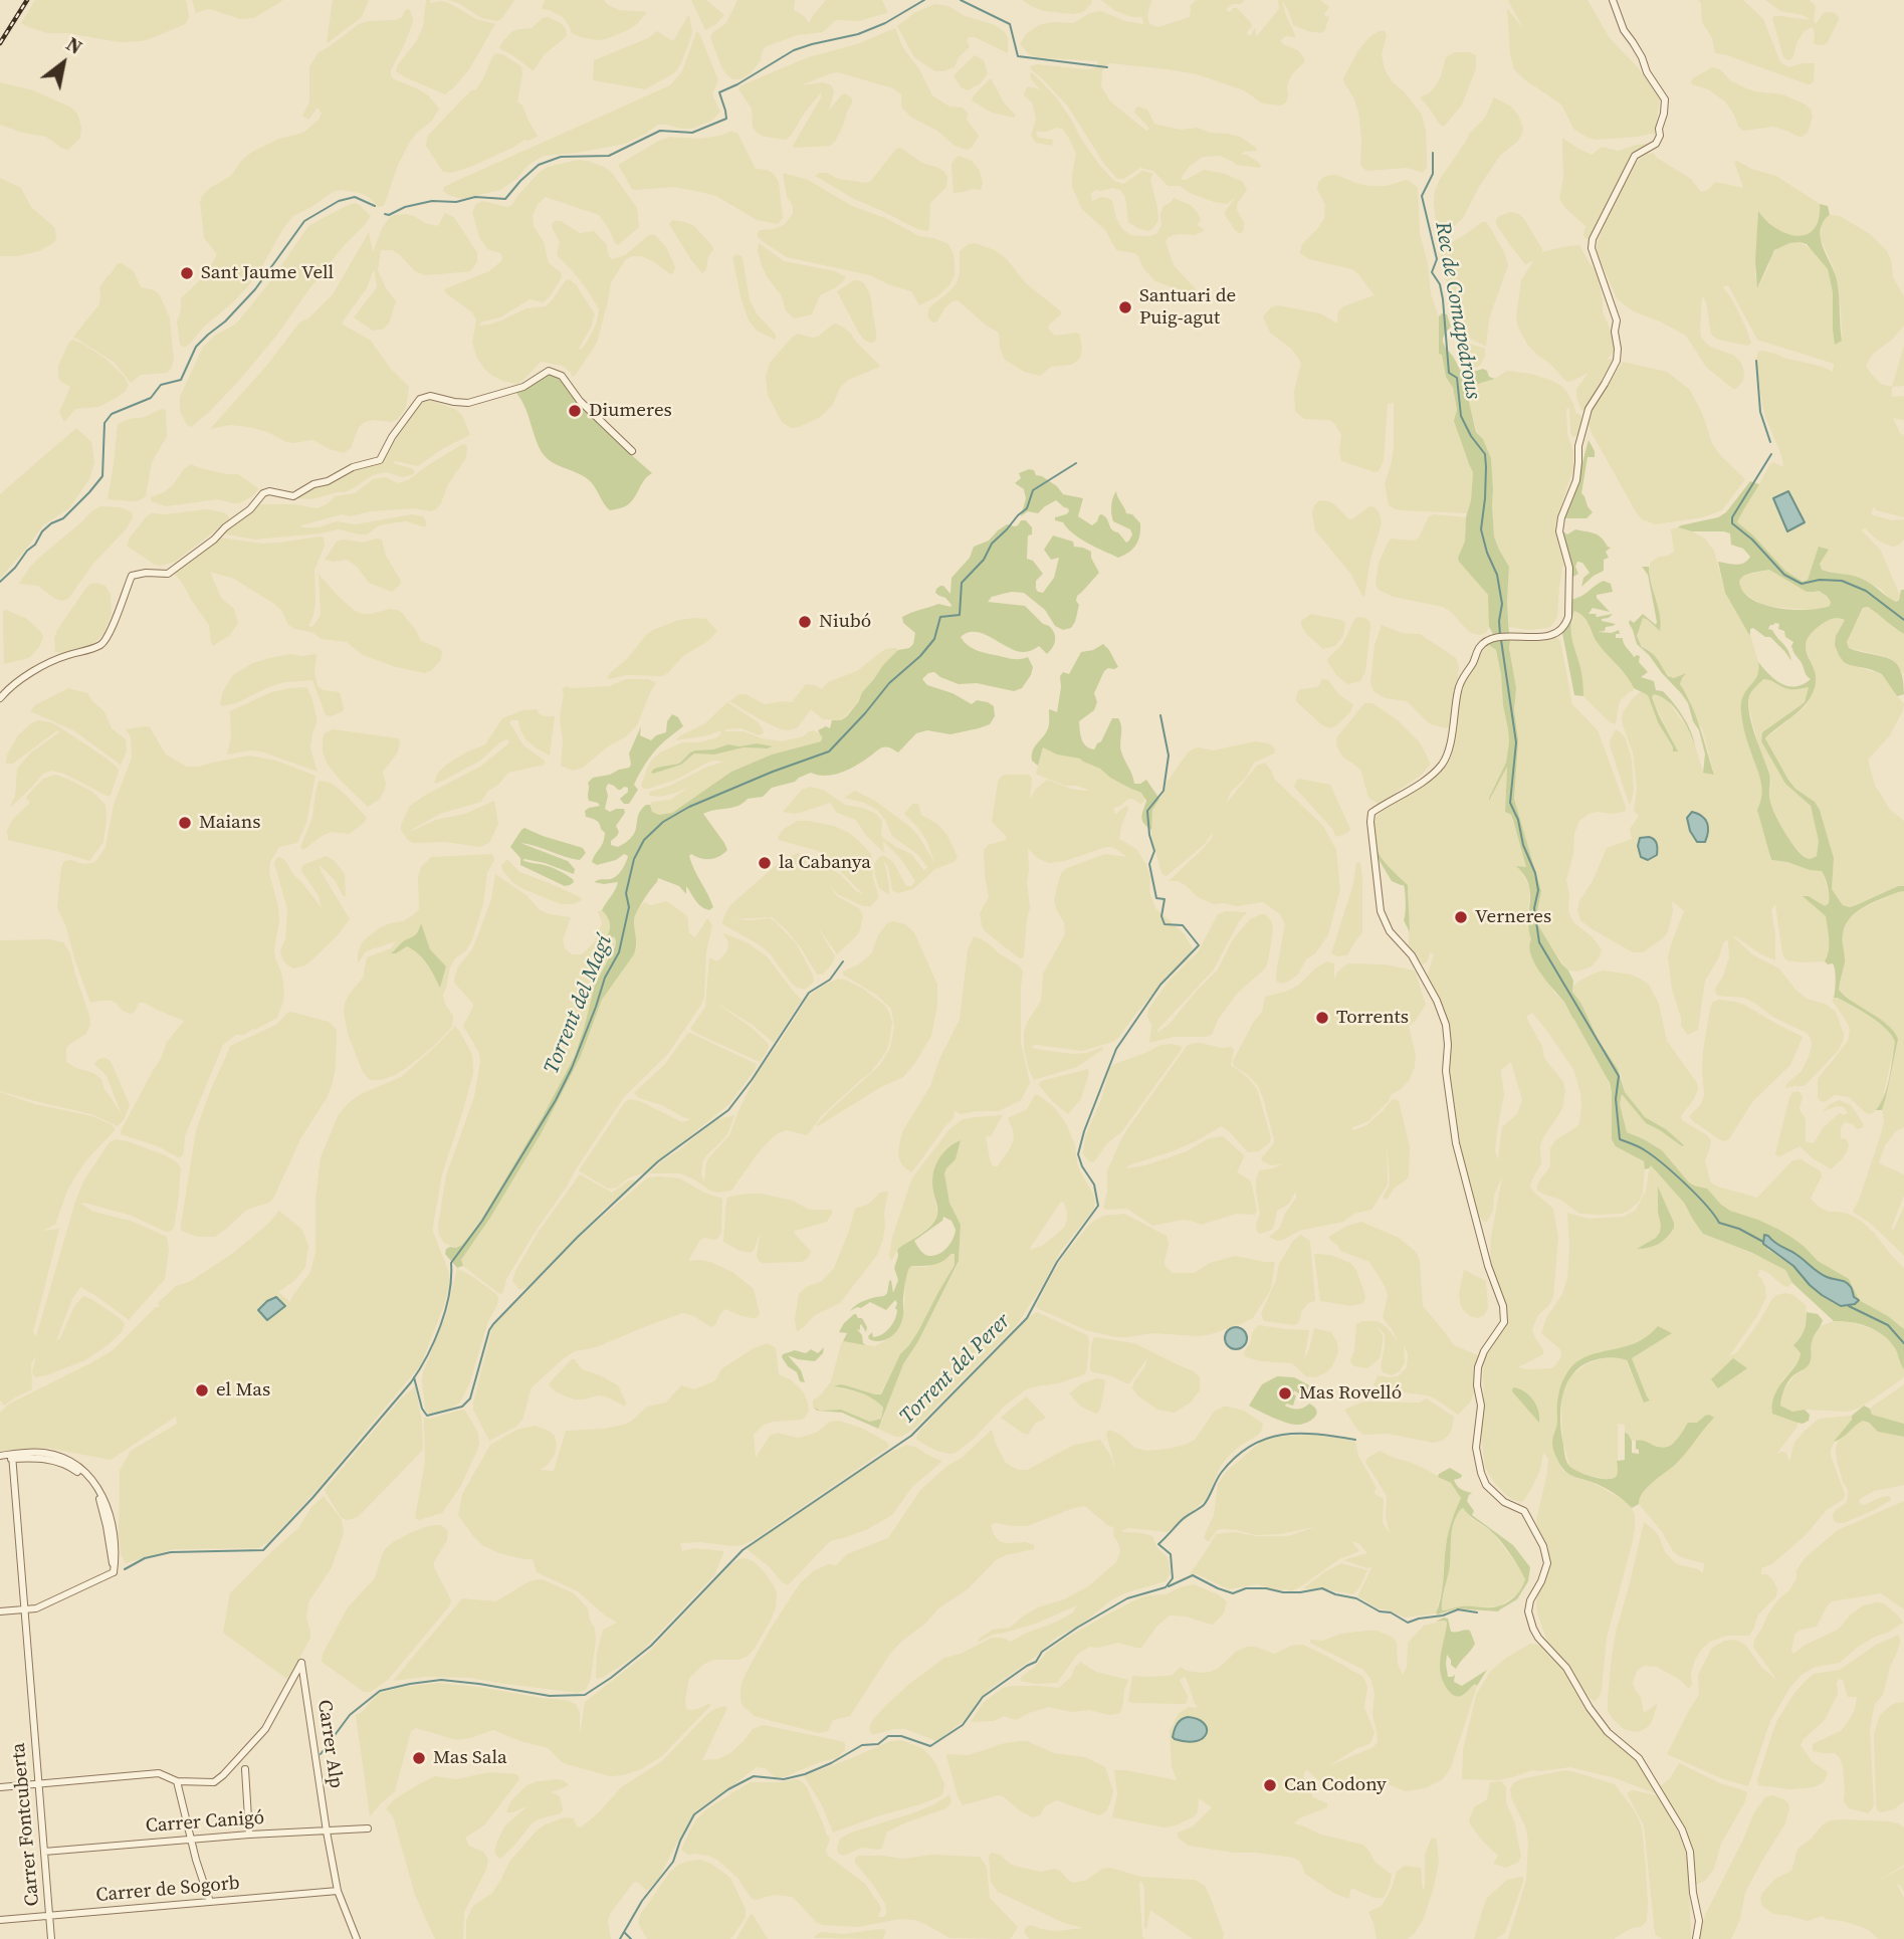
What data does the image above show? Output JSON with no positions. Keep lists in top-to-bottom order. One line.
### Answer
{"streets":{"street":["Carrer Alp","Carrer Canigó","Carrer Fontcuberta","Carrer de Sogorb"]},"crossings":[["Carrer Alp","Carrer Canigó"],["Carrer Alp","Carrer de Sogorb"],["Carrer Canigó","Carrer Fontcuberta"],["Carrer Fontcuberta","Carrer de Sogorb"]],"water":["Rec de Comapedrous","Torrent del Magí","Torrent del Perer"],"places":["Sant Jaume Vell","Santuari de Puig-agut","Diumeres","Niubó","Maians","la Cabanya","Verneres","Torrents","el Mas","Mas Rovelló","Mas Sala","Can Codony"],"north":"top right"}
